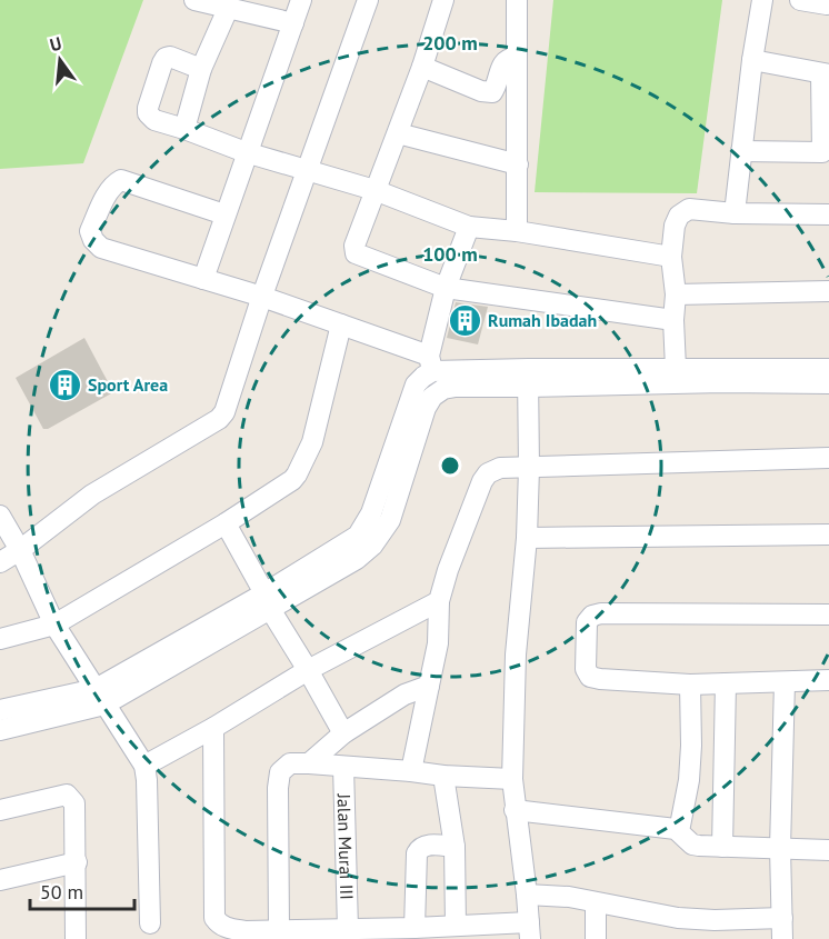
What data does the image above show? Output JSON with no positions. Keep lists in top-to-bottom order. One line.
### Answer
{"streets":{"street":["Jalan Murai III"]},"places":{"building":["Rumah Ibadah","Sport Area"]},"scale_bar":"50 m","north":"top","rings":["200 m","100 m"]}
